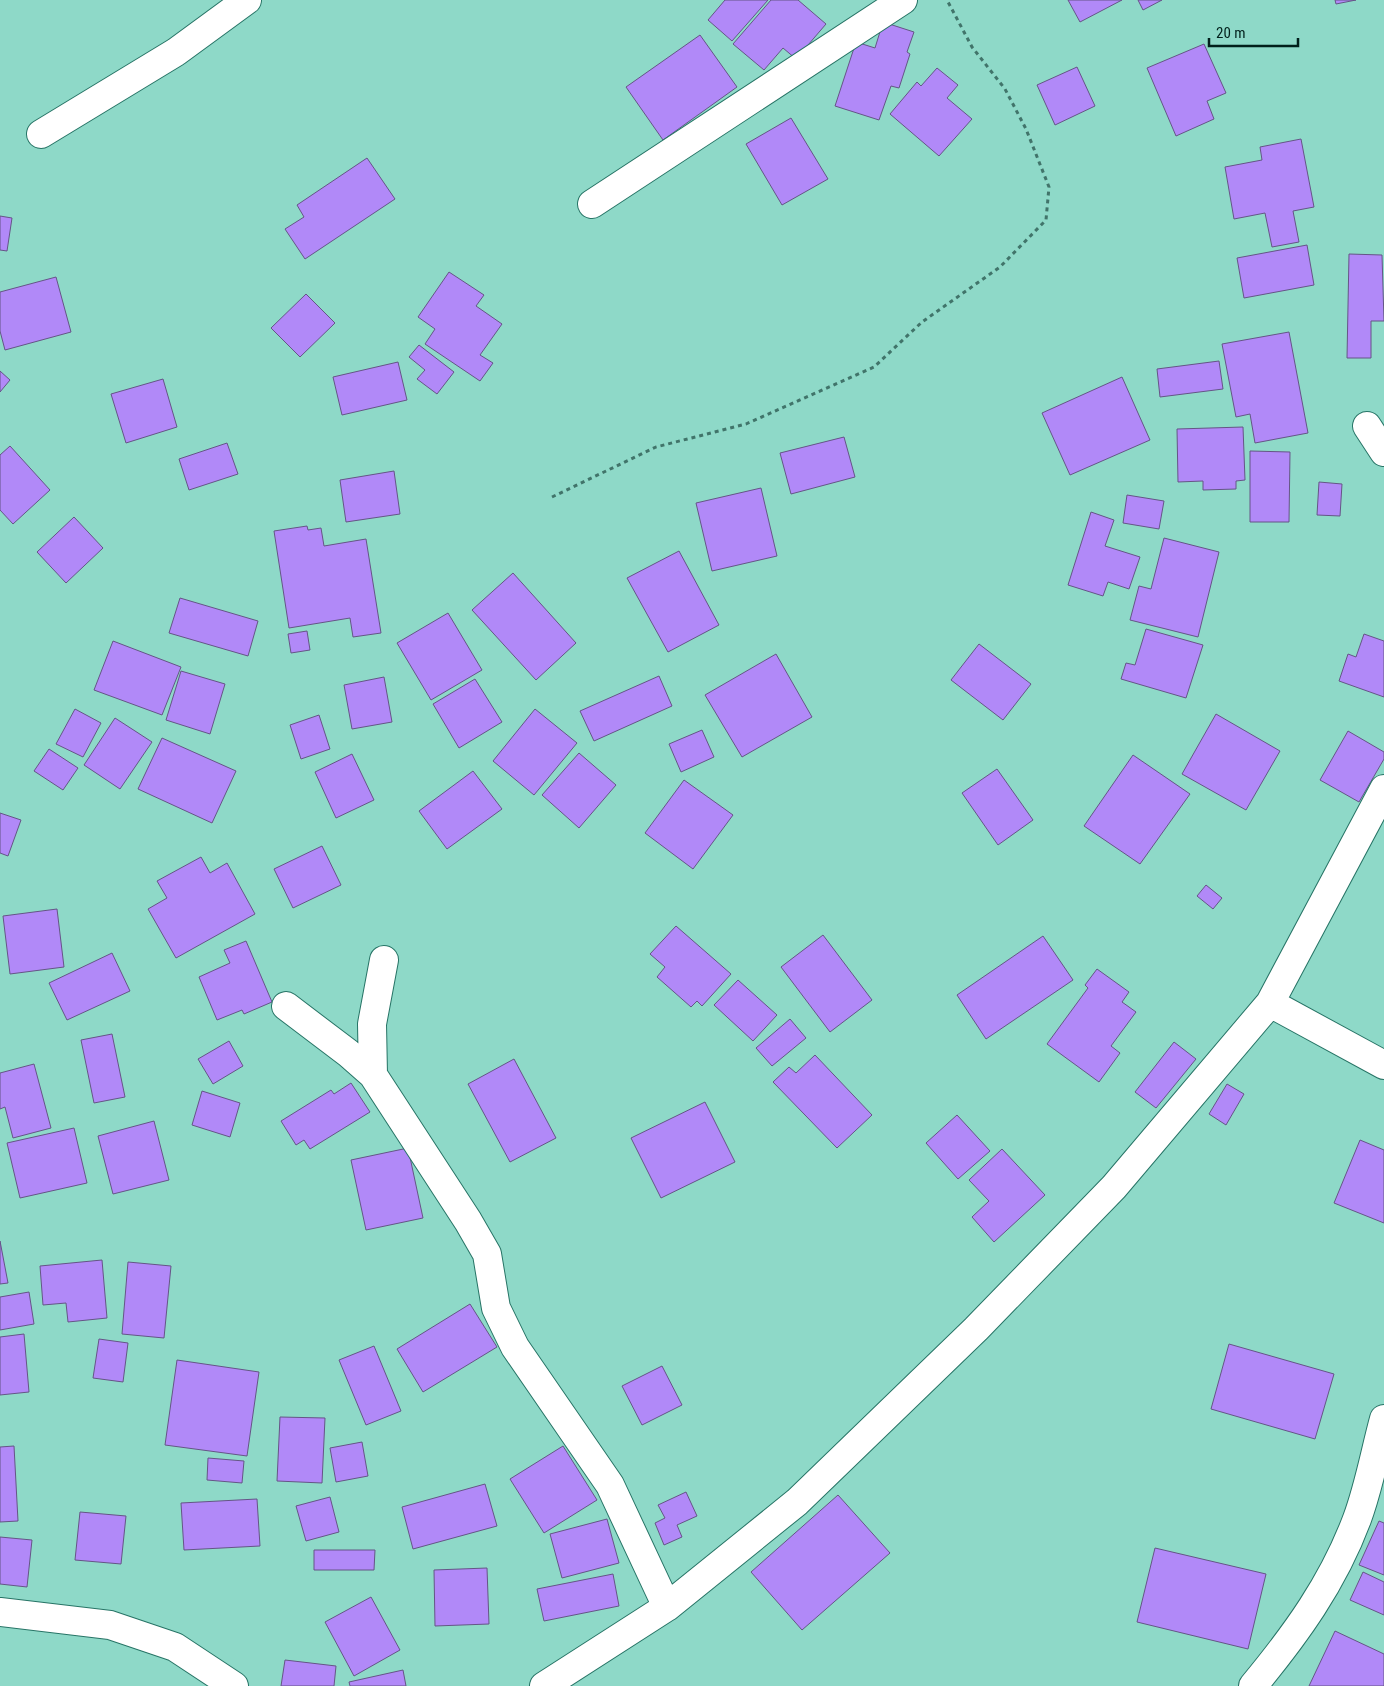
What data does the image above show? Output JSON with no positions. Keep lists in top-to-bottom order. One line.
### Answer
{"scale_bar":"20 m"}
